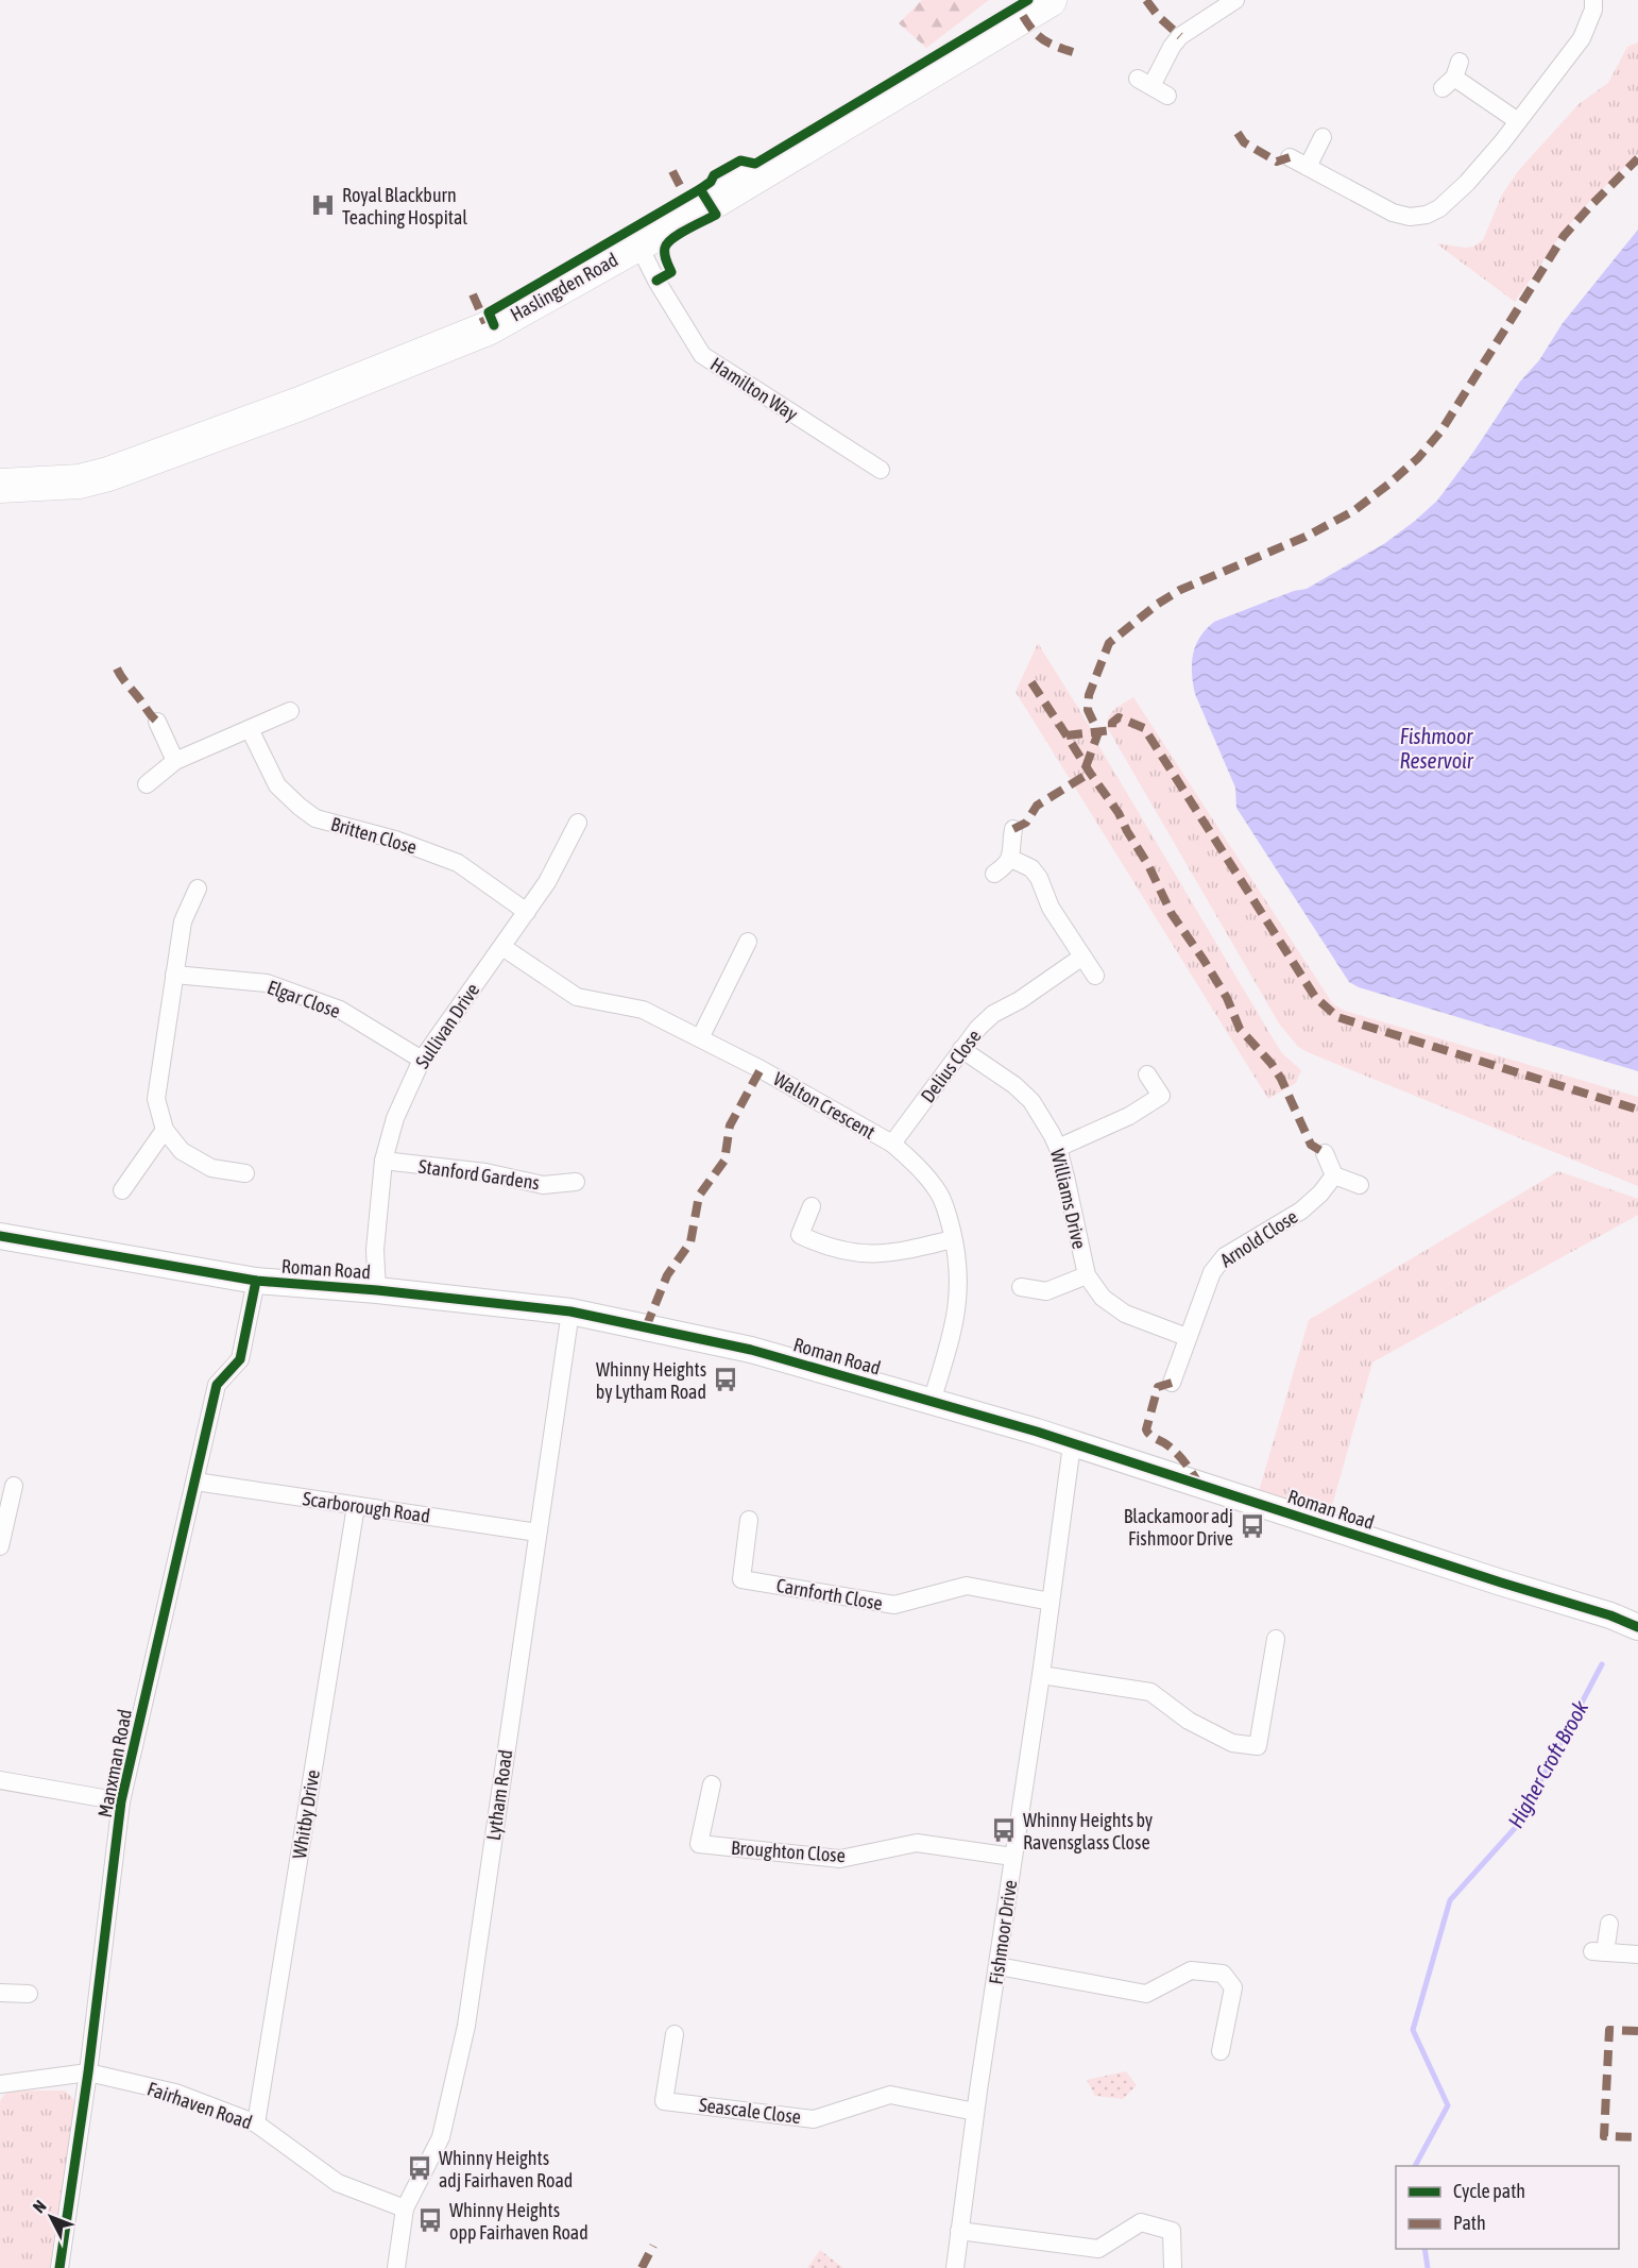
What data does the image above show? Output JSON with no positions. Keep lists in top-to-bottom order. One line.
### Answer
{"streets":{"highway":["Haslingden Road"],"street":["Hamilton Way","Britten Close","Elgar Close","Sullivan Drive","Delius Close","Walton Crescent","Stanford Gardens","Williams Drive","Arnold Close","Roman Road","Scarborough Road","Carnforth Close","Manxman Road","Lytham Road","Whitby Drive","Broughton Close","Fishmoor Drive","Fairhaven Road","Seascale Close"]},"crossings":[["Haslingden Road","Hamilton Way"],["Britten Close","Sullivan Drive"],["Elgar Close","Sullivan Drive"],["Sullivan Drive","Walton Crescent"],["Sullivan Drive","Stanford Gardens"],["Sullivan Drive","Roman Road"],["Delius Close","Walton Crescent"],["Delius Close","Williams Drive"],["Walton Crescent","Roman Road"],["Williams Drive","Arnold Close"],["Roman Road","Manxman Road"],["Roman Road","Lytham Road"],["Roman Road","Fishmoor Drive"],["Scarborough Road","Manxman Road"],["Scarborough Road","Lytham Road"],["Scarborough Road","Whitby Drive"],["Carnforth Close","Fishmoor Drive"],["Manxman Road","Fairhaven Road"],["Lytham Road","Fairhaven Road"],["Whitby Drive","Fairhaven Road"],["Broughton Close","Fishmoor Drive"],["Fishmoor Drive","Seascale Close"]],"water":["Fishmoor Reservoir","Higher Croft Brook"],"places":{"hospital":["Royal Blackburn Teaching Hospital"],"bus stop":["Whinny Heights by Lytham Road","Blackamoor adj Fishmoor Drive","Whinny Heights by Ravensglass Close","Whinny Heights adj Fairhaven Road","Whinny Heights opp Fairhaven Road"]},"legend":["Cycle path","Path"],"north":"top left"}
